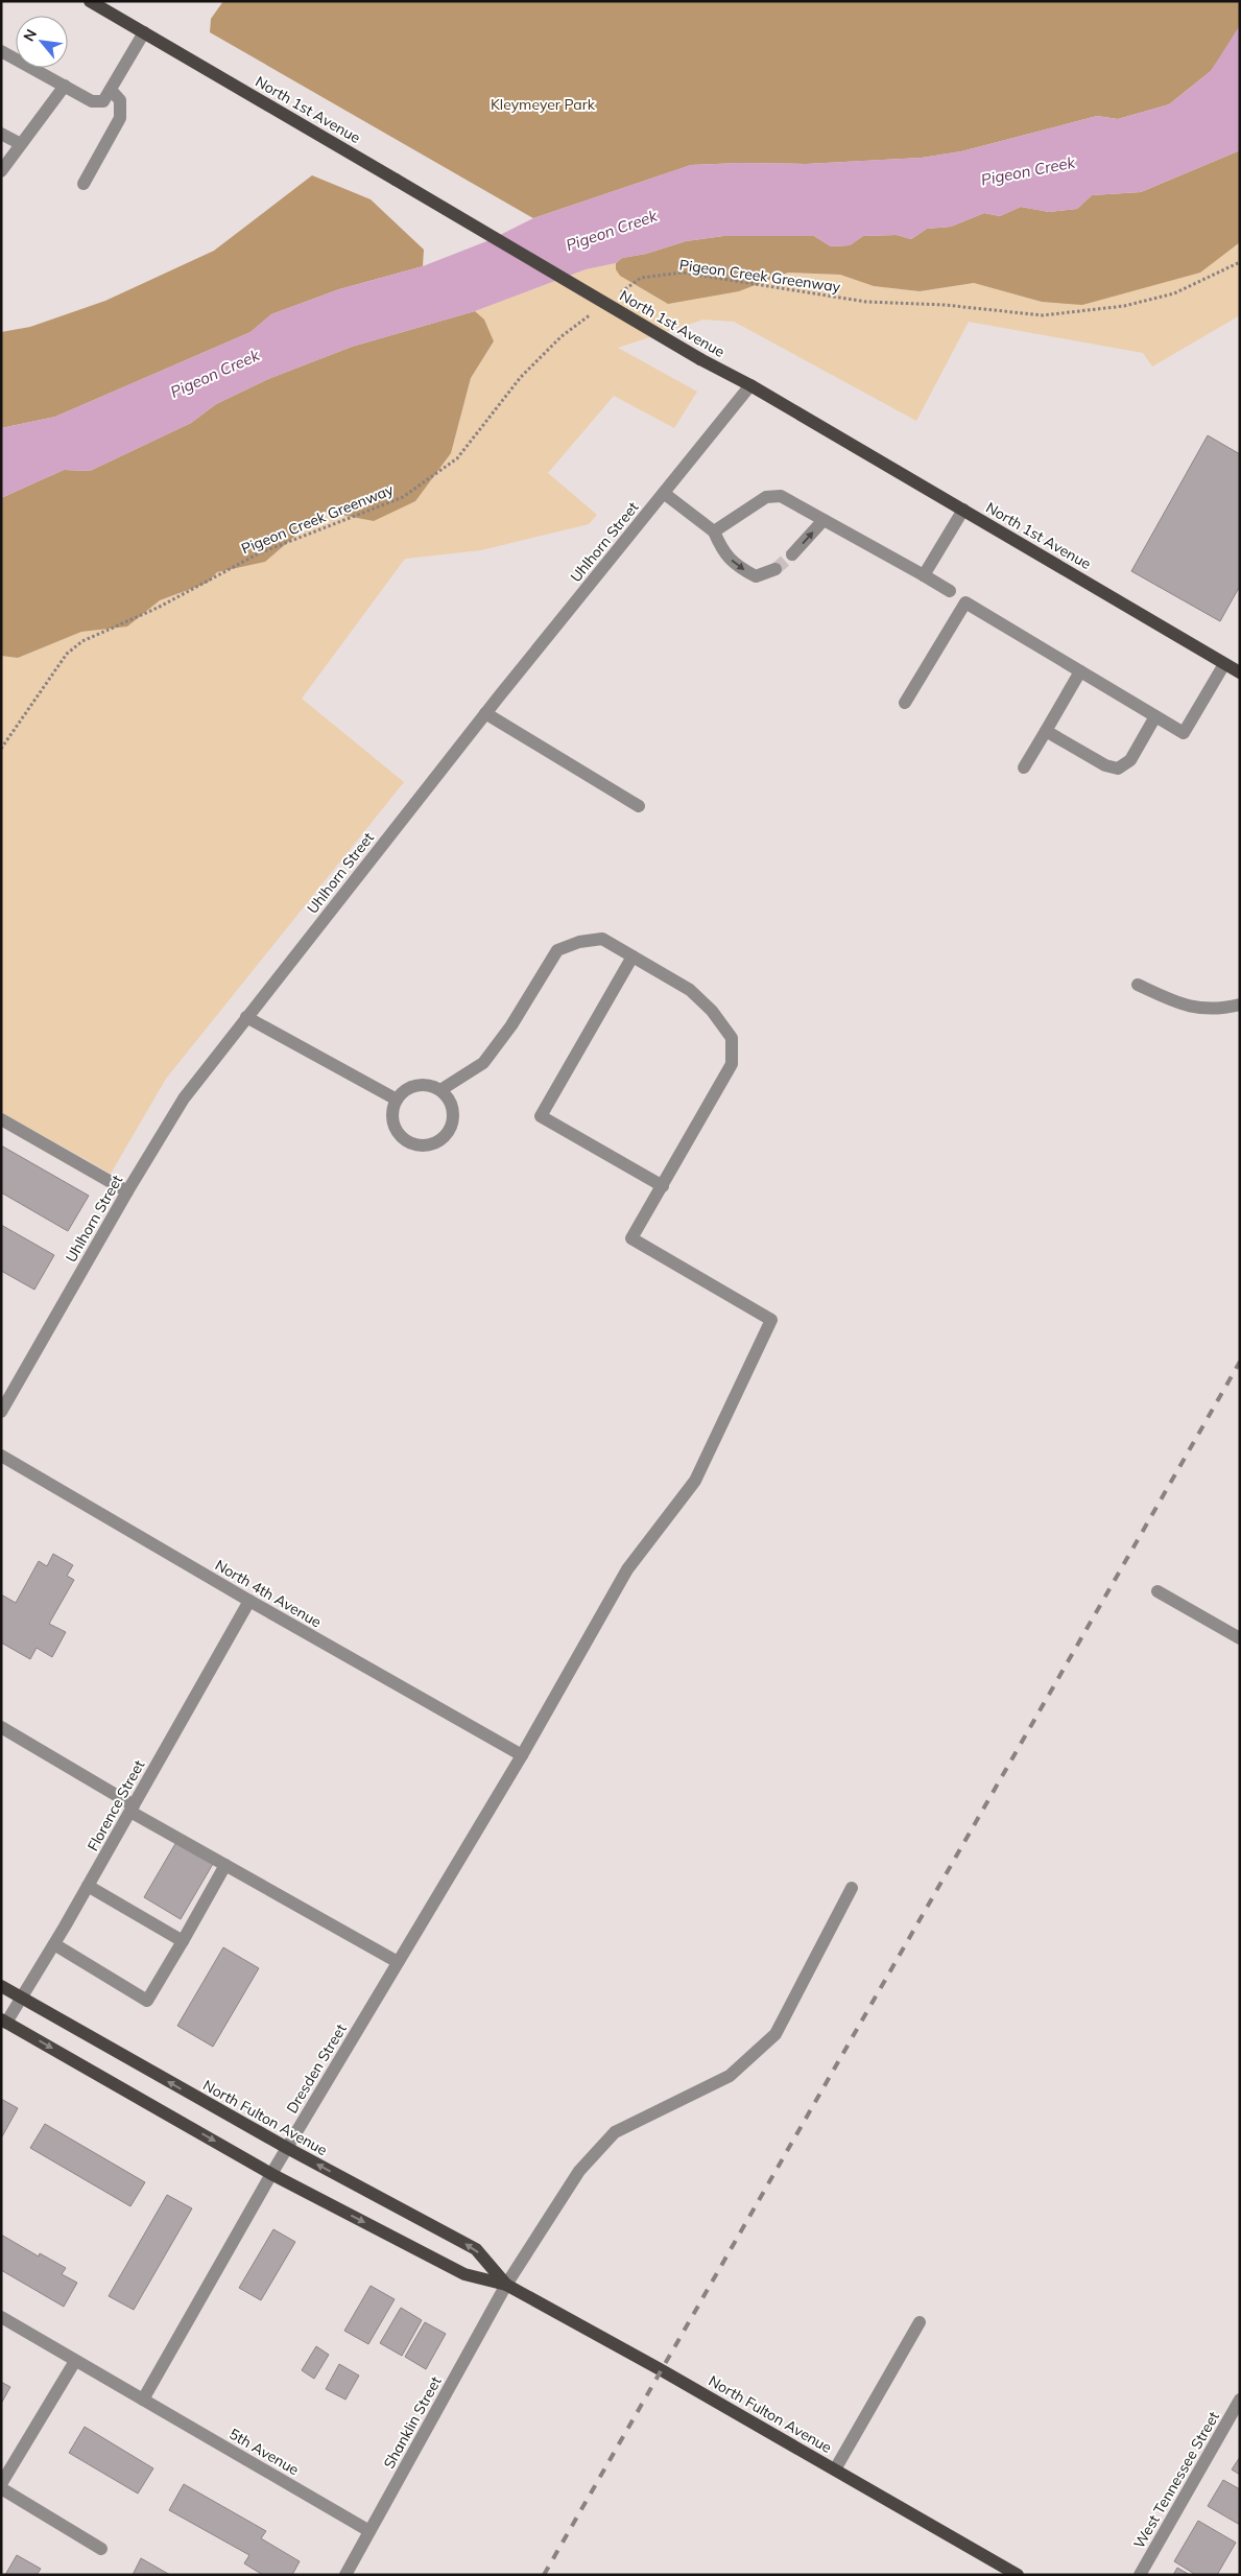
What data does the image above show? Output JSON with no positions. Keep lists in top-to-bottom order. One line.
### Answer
{"streets":{"main road":["North 1st Avenue","North Fulton Avenue"],"street":["Uhlhorn Street","North 4th Avenue","Florence Street","Dresden Street","Shanklin Street","5th Avenue","West Tennessee Street"],"path":["Pigeon Creek Greenway"]},"crossings":[["North 1st Avenue","Uhlhorn Street"],["North 4th Avenue","Florence Street"],["North 4th Avenue","Dresden Street"],["Florence Street","North Fulton Avenue"],["Dresden Street","North Fulton Avenue"],["Dresden Street","5th Avenue"],["North Fulton Avenue","Shanklin Street"],["Shanklin Street","5th Avenue"]],"water":["Pigeon Creek"],"parks":["Kleymeyer Park"],"north":"top left"}
